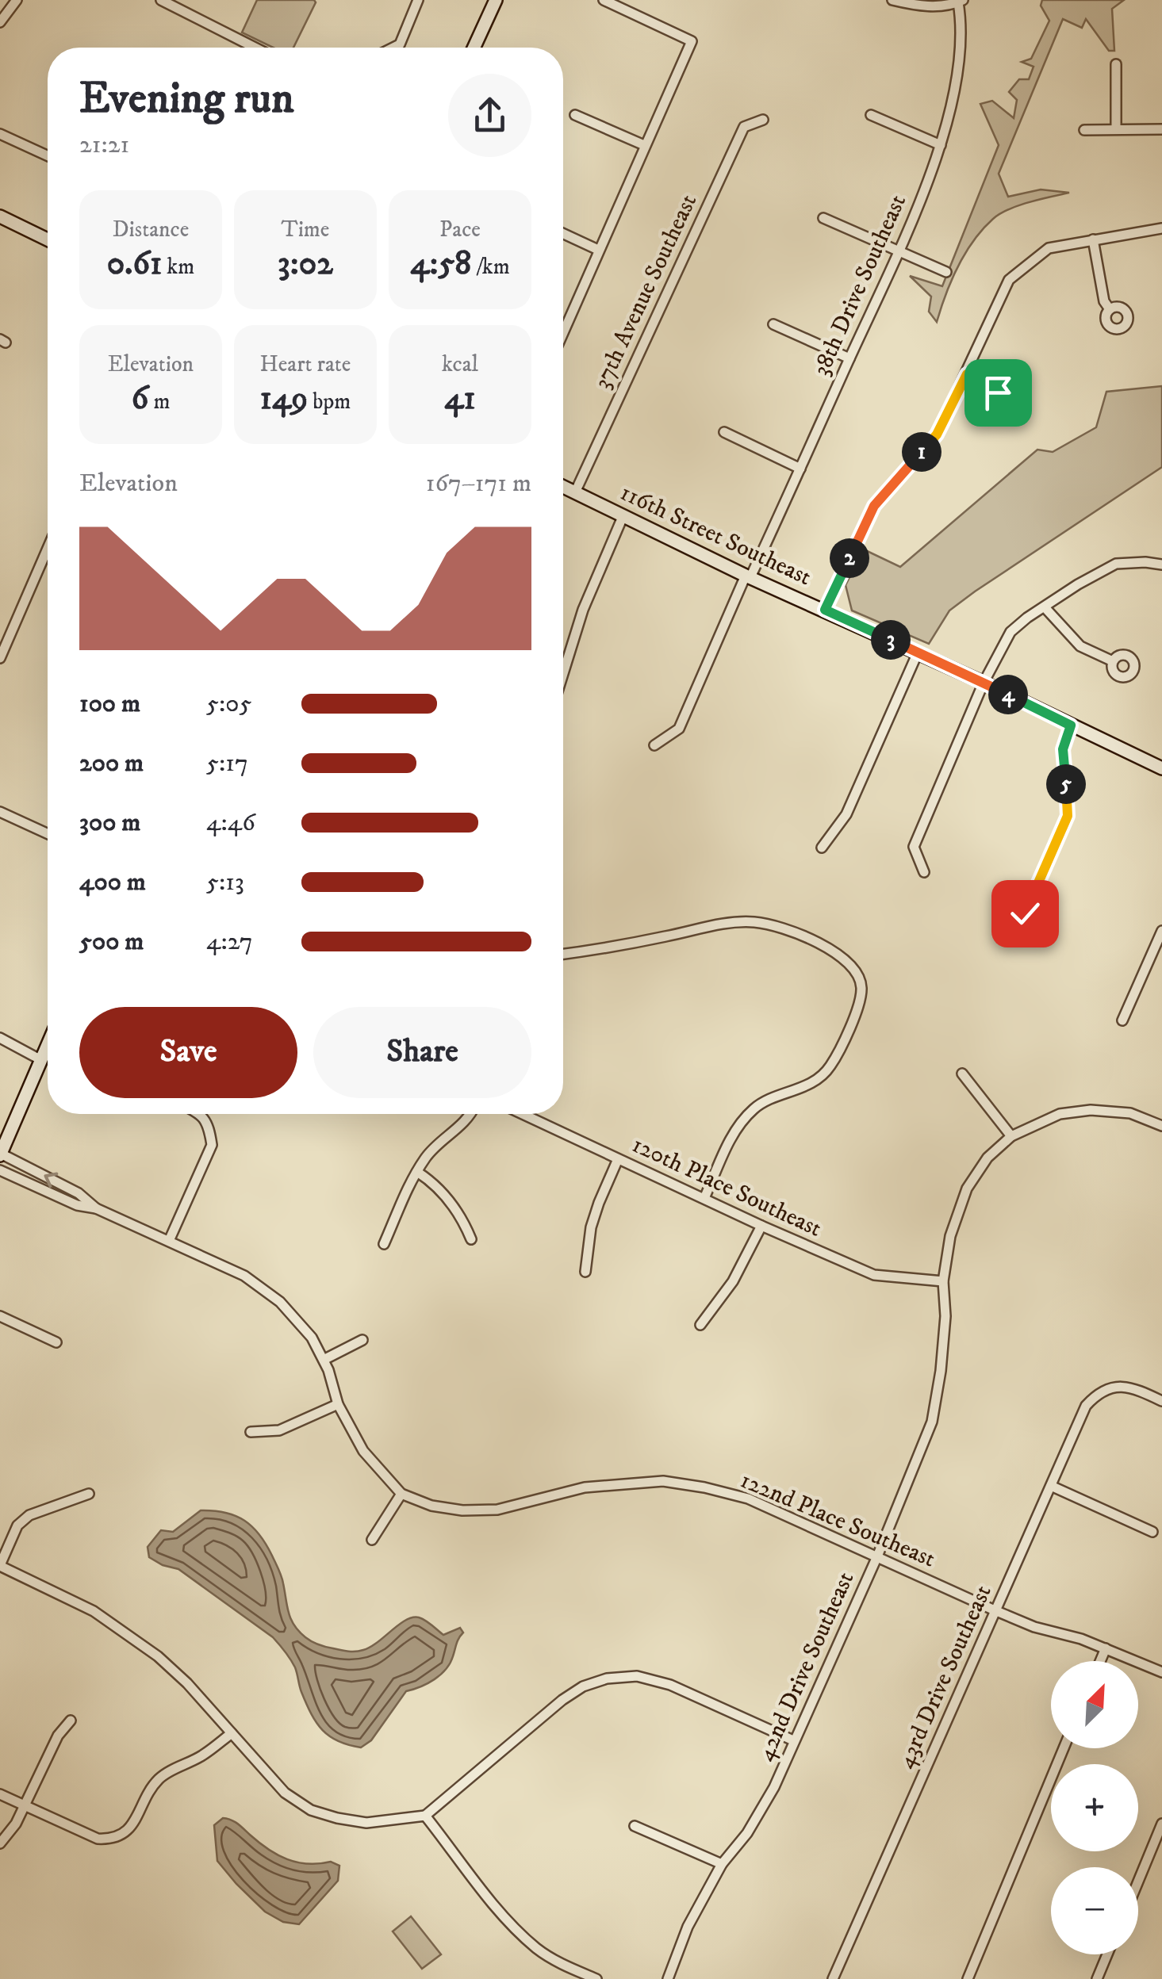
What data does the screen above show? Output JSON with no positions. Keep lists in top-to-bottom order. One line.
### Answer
{"streets":{"street":["38th Drive Southeast","37th Avenue Southeast","116th Street Southeast","120th Place Southeast","122nd Place Southeast","42nd Drive Southeast","43rd Drive Southeast"]},"crossings":[["38th Drive Southeast","116th Street Southeast"],["37th Avenue Southeast","116th Street Southeast"],["120th Place Southeast","42nd Drive Southeast"],["122nd Place Southeast","42nd Drive Southeast"],["122nd Place Southeast","43rd Drive Southeast"]],"north":"top right","page":{"heading":["Evening run","21:21"],"stats":[["Distance","0.61 km"],["Time","3:02"],["Pace","4:58 /km"],["Elevation","6 m"],["Heart rate","149 bpm"],["kcal","41"]],"pins":["1","2","3","4","5"],"chart":["Elevation","167–171 m"],"list":[{"name":"100 m","note":"5:05"},{"name":"200 m","note":"5:17"},{"name":"300 m","note":"4:46"},{"name":"400 m","note":"5:13"},{"name":"500 m","note":"4:27"}],"buttons":["Save","Share"],"map_buttons":["+","−"]}}
